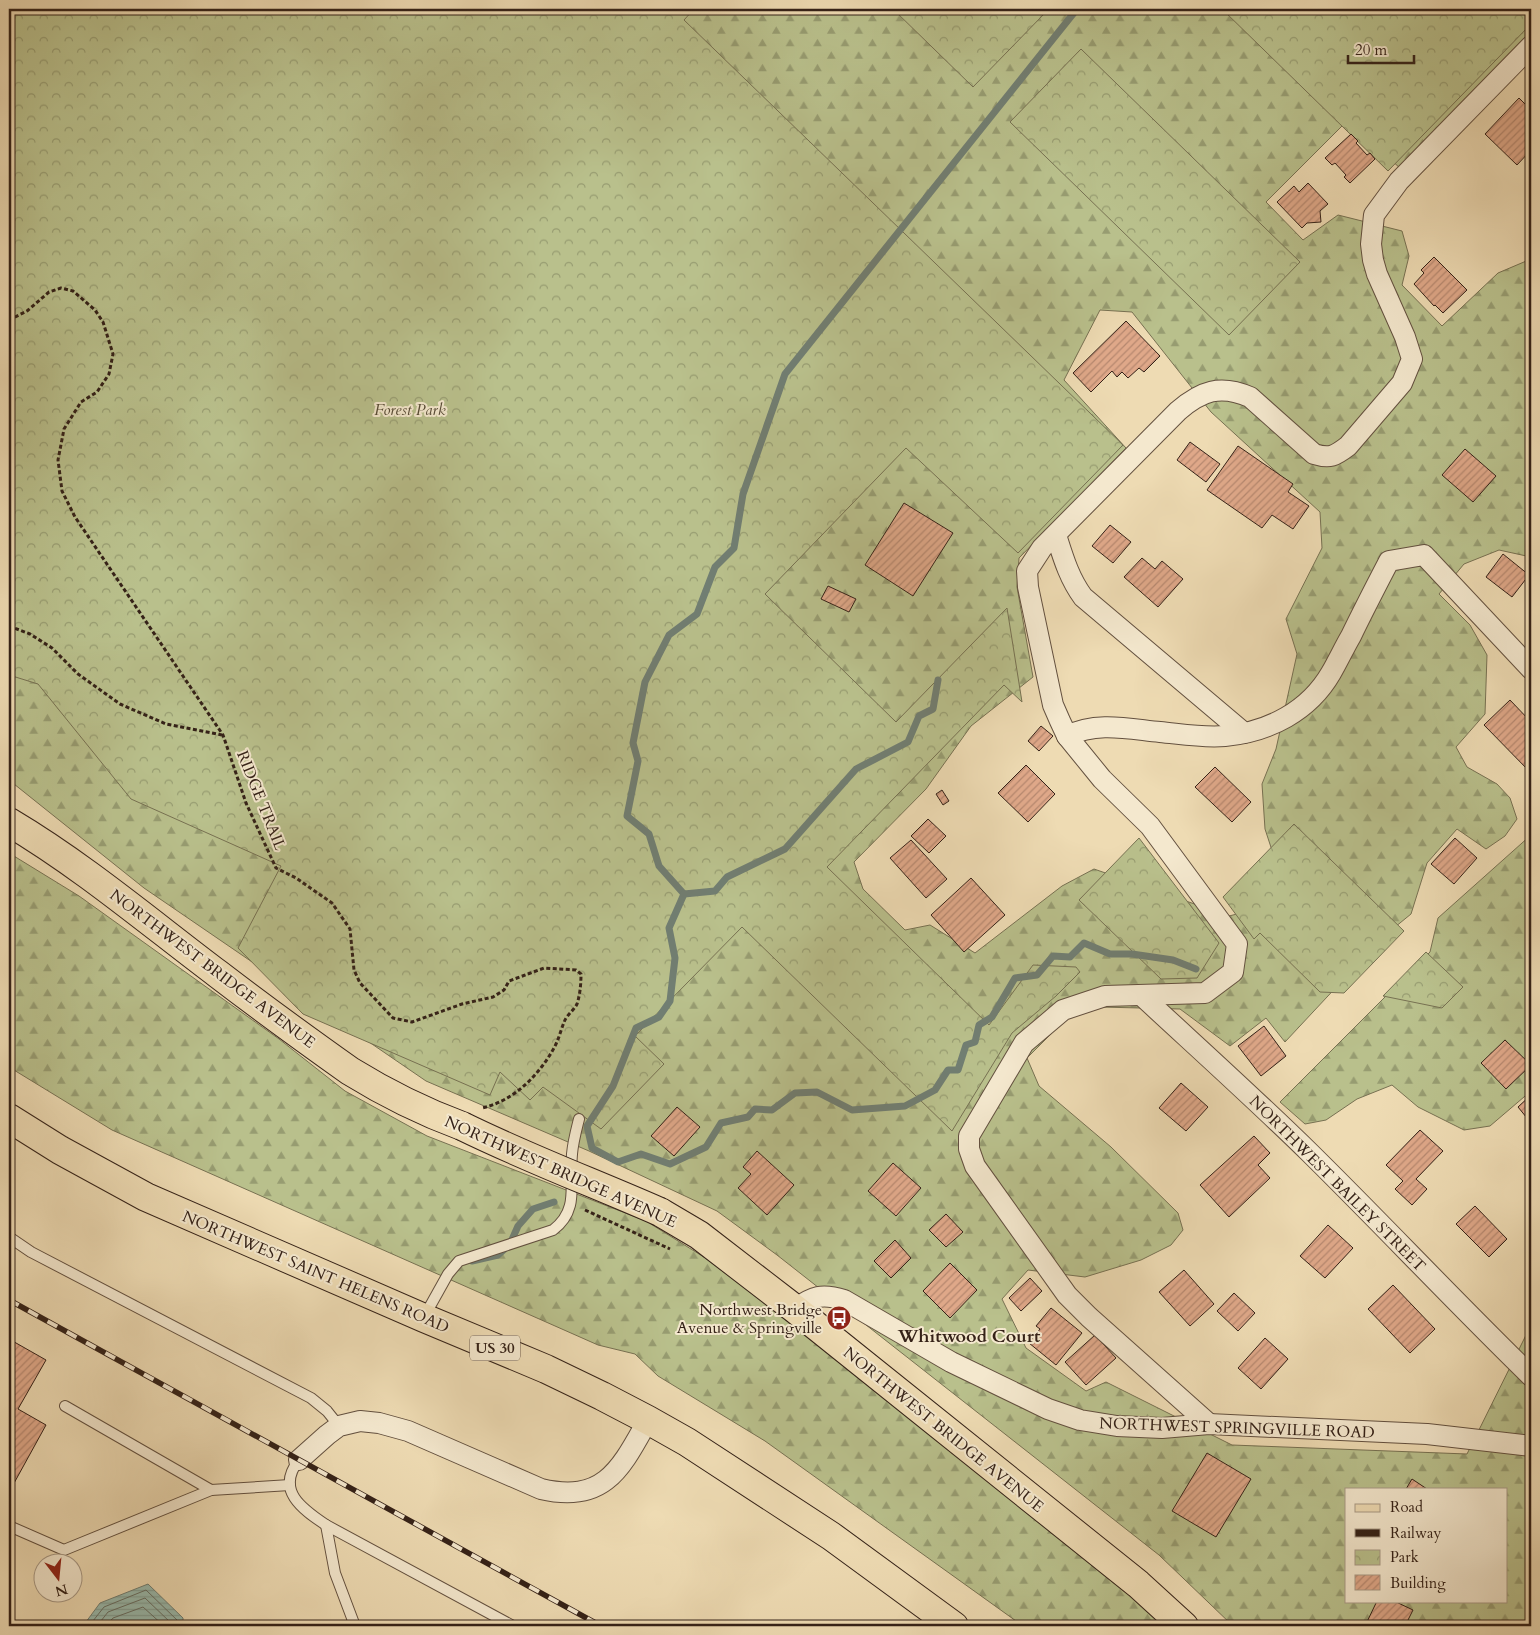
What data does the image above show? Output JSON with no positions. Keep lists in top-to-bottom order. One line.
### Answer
{"streets":{"main road":["NORTHWEST BRIDGE AVENUE","NORTHWEST SAINT HELENS ROAD","US 30"],"street":["NORTHWEST BAILEY STREET","NORTHWEST SPRINGVILLE ROAD"],"path":["RIDGE TRAIL"]},"crossings":[["RIDGE TRAIL","NORTHWEST BRIDGE AVENUE"],["NORTHWEST BRIDGE AVENUE","NORTHWEST SPRINGVILLE ROAD"]],"districts":["Whitwood Court"],"parks":["Forest Park"],"places":{"bus stop":["Northwest Bridge Avenue & Springville"]},"legend":["Road","Railway","Park","Building"],"scale_bar":"20 m","north":"bottom"}
